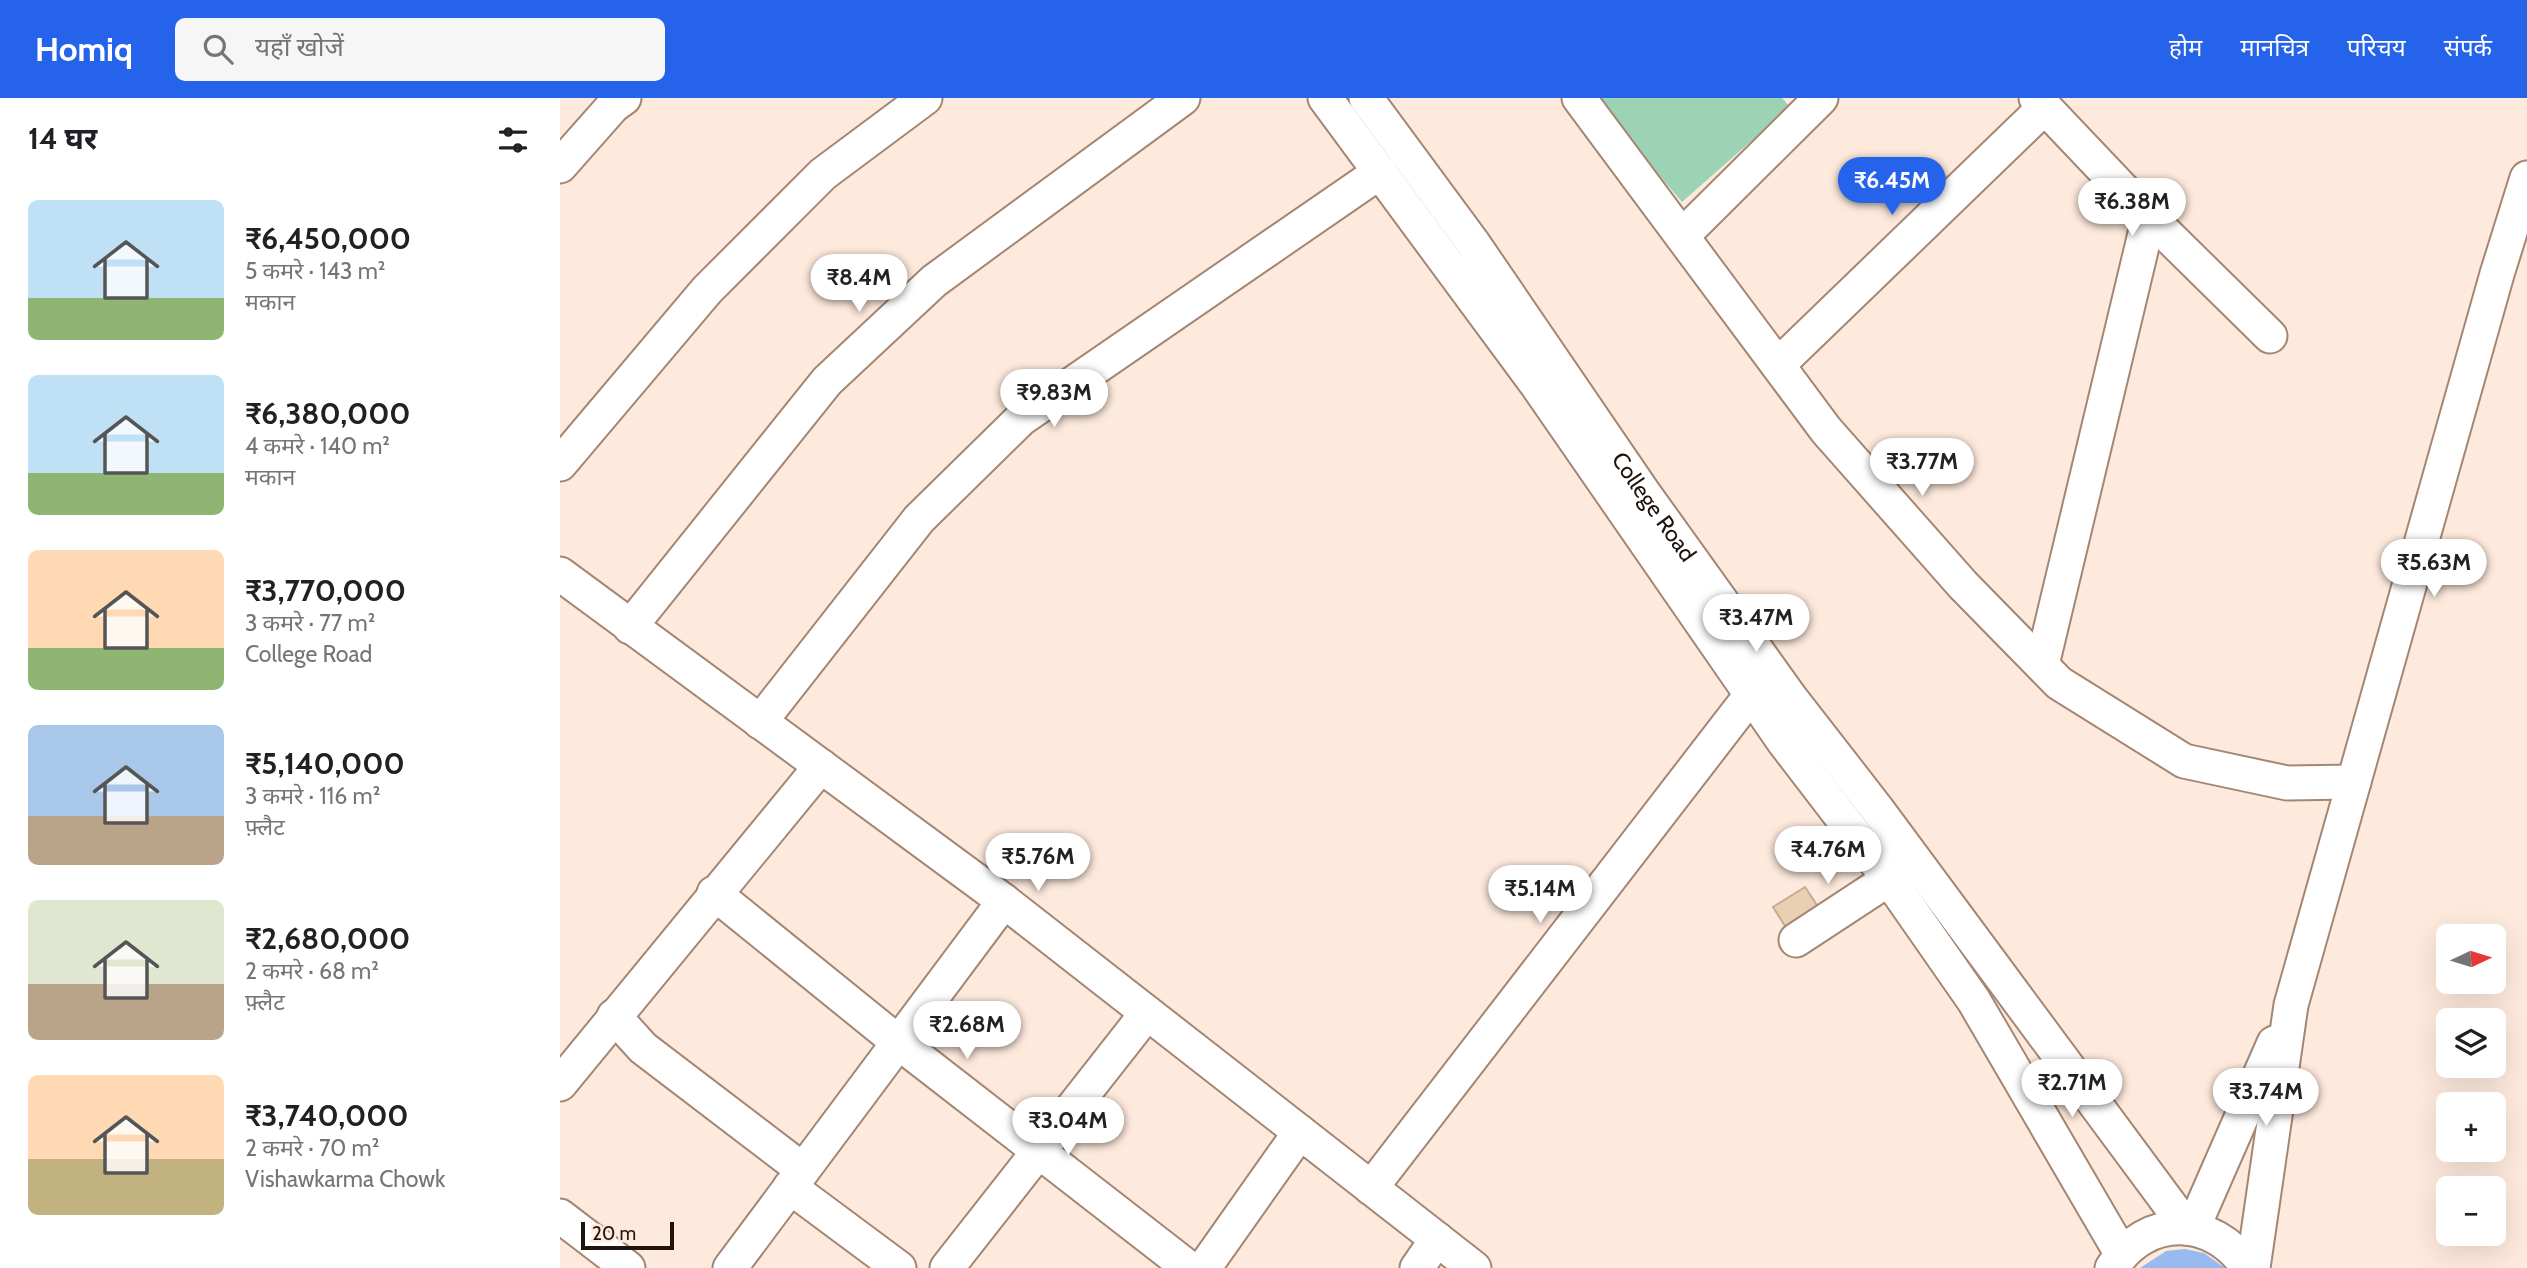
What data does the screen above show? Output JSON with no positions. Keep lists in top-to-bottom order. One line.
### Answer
{"streets":{"street":["College Road"]},"scale_bar":"20 m","north":"right","page":{"header":"Homiq","search":"यहाँ खोजें","nav":["होम","मानचित्र","परिचय","संपर्क"],"heading":"14 घर","price":["₹6.45M","₹6.38M","₹8.4M","₹9.83M","₹3.77M","₹5.63M","₹3.47M","₹4.76M","₹5.76M","₹5.14M","₹2.68M","₹2.71M","₹3.74M","₹3.04M"],"list":[{"name":"₹6,450,000","note":"5 कमरे · 143 m² · मकान"},{"name":"₹6,380,000","note":"4 कमरे · 140 m² · मकान"},{"name":"₹3,770,000","note":"3 कमरे · 77 m² · College Road"},{"name":"₹5,140,000","note":"3 कमरे · 116 m² · फ़्लैट"},{"name":"₹2,680,000","note":"2 कमरे · 68 m² · फ़्लैट"},{"name":"₹3,740,000","note":"2 कमरे · 70 m² · Vishawkarma Chowk"}],"map_buttons":["+","−"],"scale":"20 m"}}
